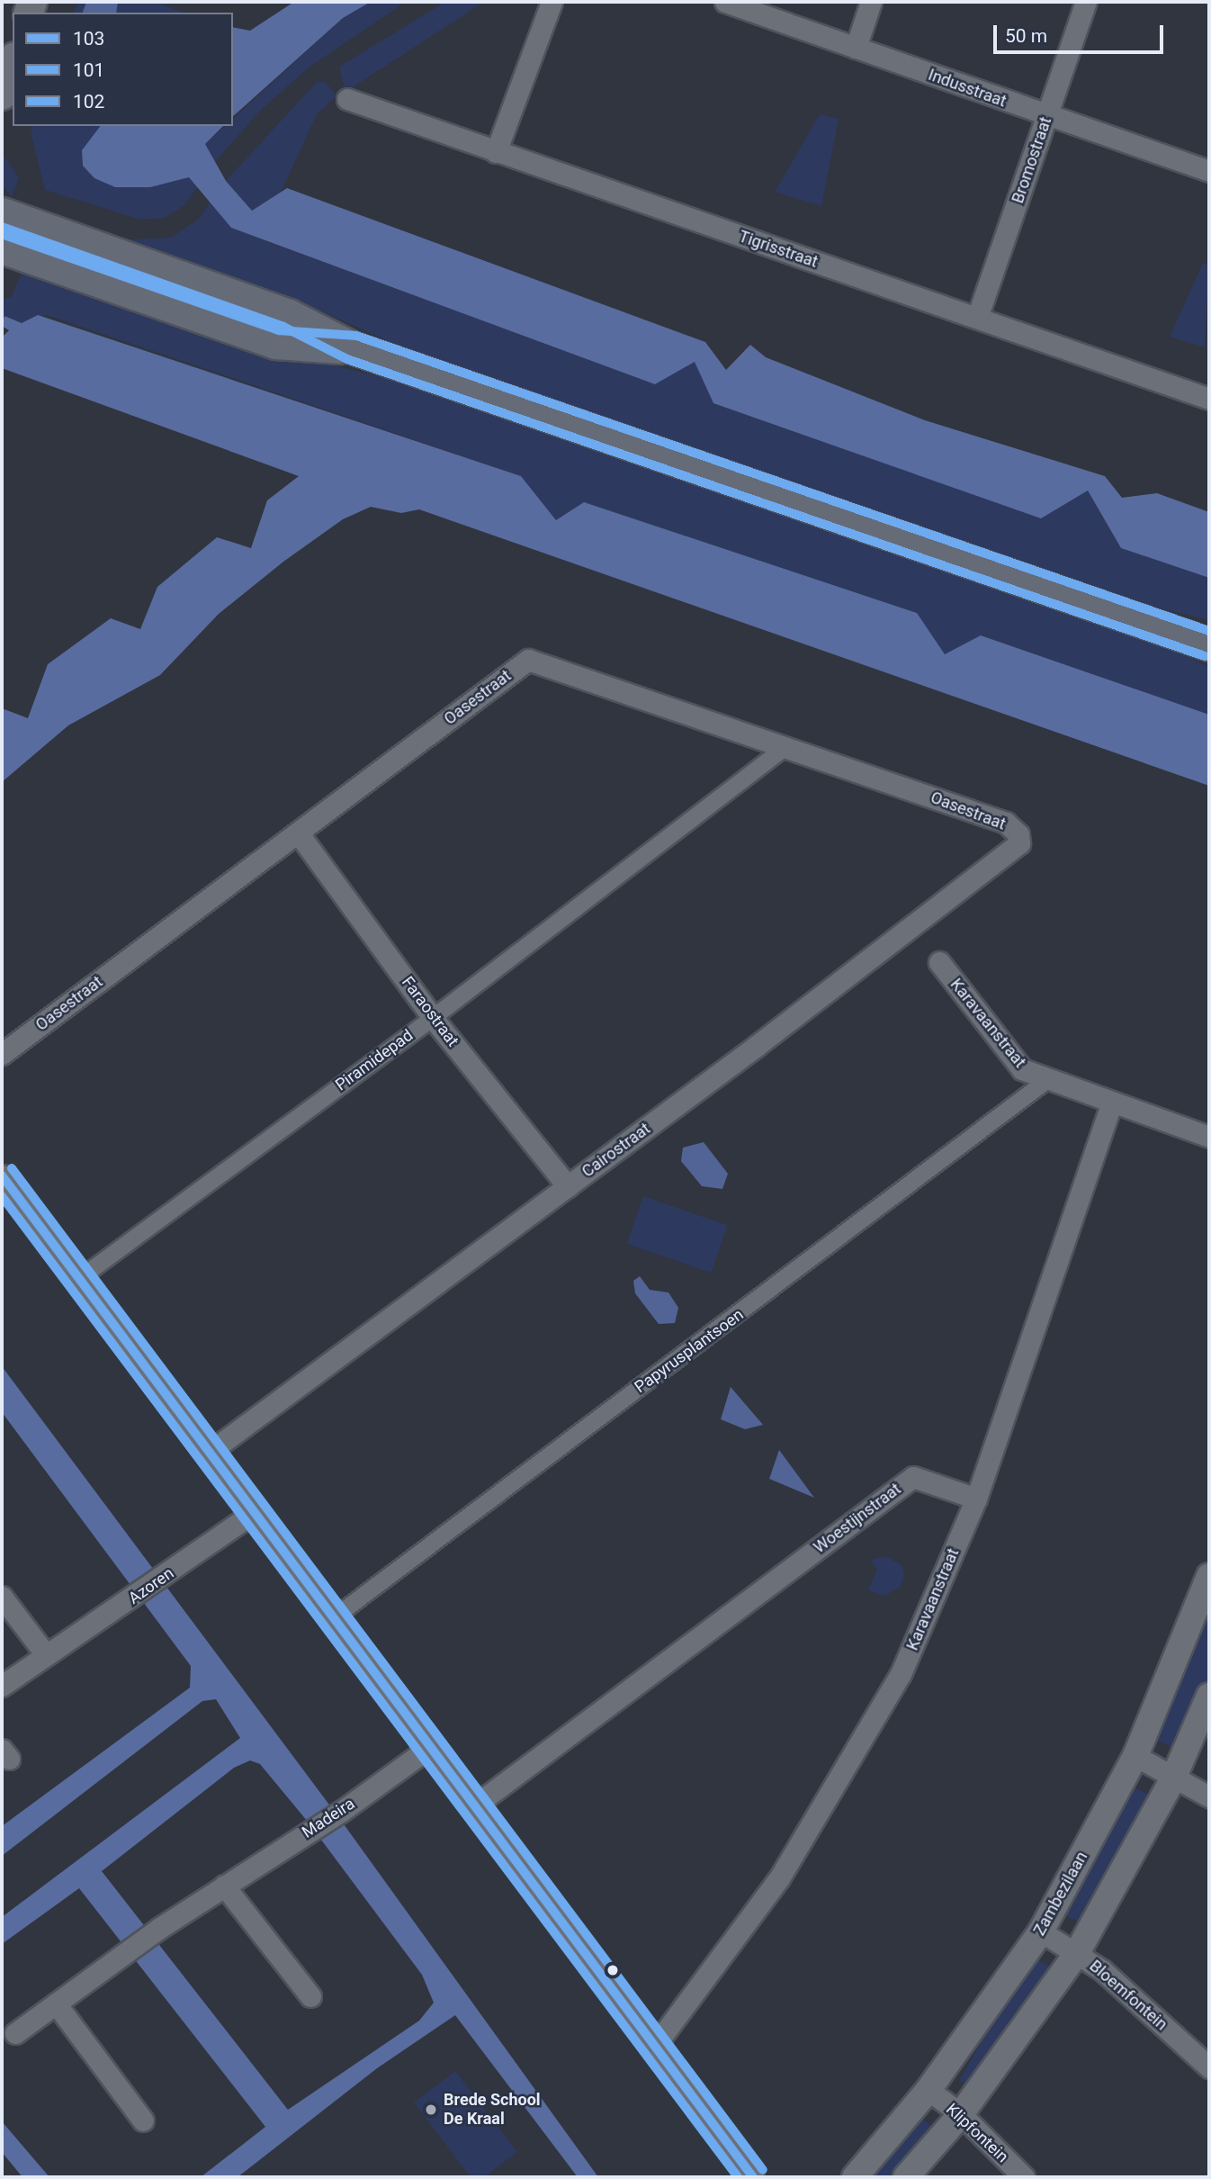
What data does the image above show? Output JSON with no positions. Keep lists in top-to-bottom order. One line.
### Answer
{"streets":{"street":["Indusstraat","Bromostraat","Tigrisstraat","Oasestraat","Faraostraat","Karavaanstraat","Piramidepad","Cairostraat","Papyrusplantsoen","Woestijnstraat","Azoren","Madeira","Zambezilaan","Bloemfontein","Klipfontein"]},"crossings":[["Indusstraat","Bromostraat"],["Bromostraat","Tigrisstraat"],["Oasestraat","Faraostraat"],["Oasestraat","Piramidepad"],["Oasestraat","Cairostraat"],["Faraostraat","Piramidepad"],["Faraostraat","Cairostraat"],["Karavaanstraat","Papyrusplantsoen"],["Karavaanstraat","Woestijnstraat"],["Zambezilaan","Bloemfontein"],["Zambezilaan","Klipfontein"]],"places":["Brede School De Kraal"],"lines":["transit line 101","transit line 102","transit line 103"],"legend":["103","101","102"],"scale_bar":"50 m"}
